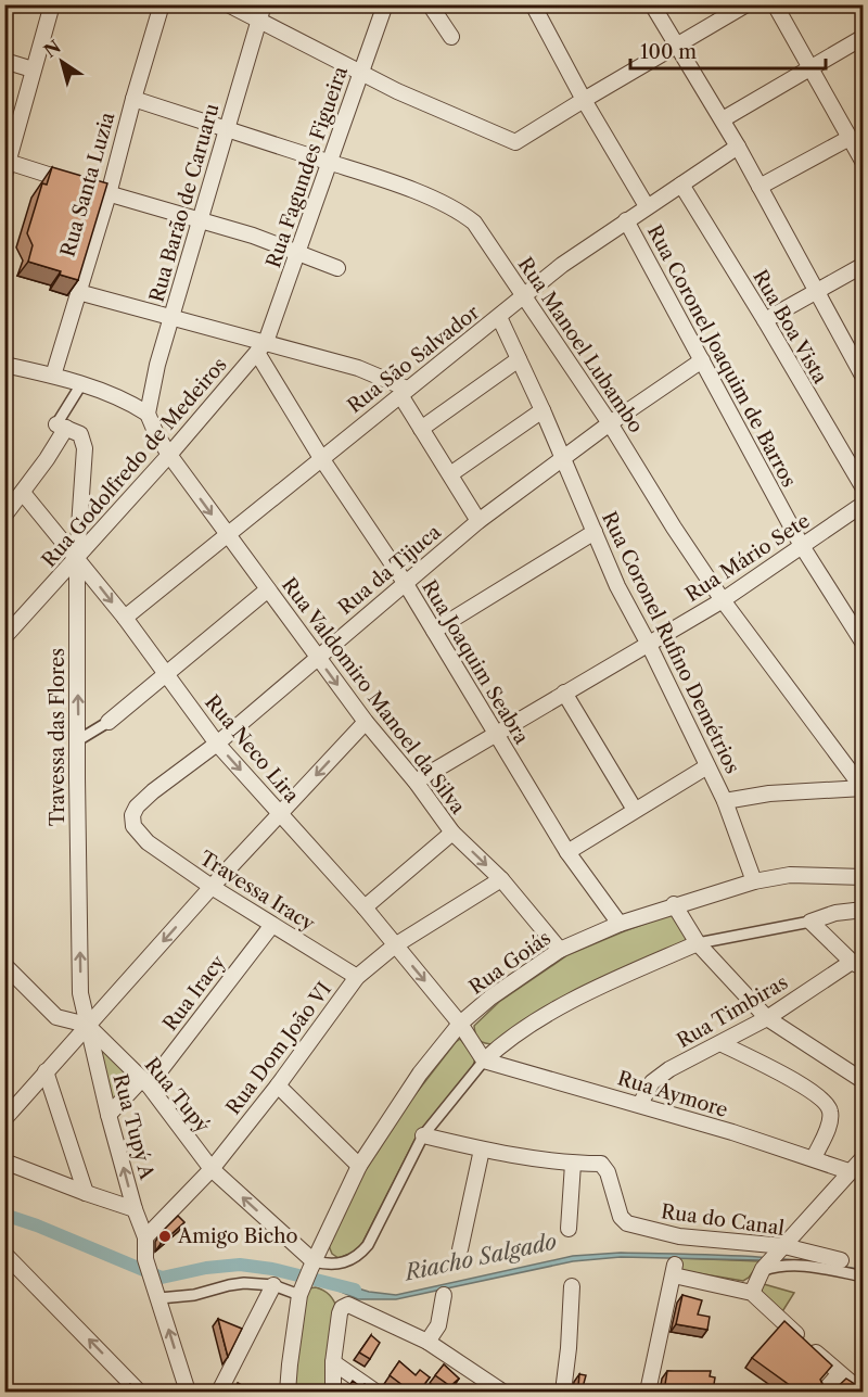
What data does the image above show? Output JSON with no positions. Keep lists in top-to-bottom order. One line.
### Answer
{"streets":{"street":["Rua Fagundes Figueira","Rua Santa Luzia","Rua Barão de Caruaru","Rua Boa Vista","Rua Manoel Lubambo","Rua Coronel Joaquim de Barros","Rua São Salvador","Rua Godolfredo de Medeiros","Rua Mário Sete","Rua da Tijuca","Rua Coronel Rufino Demétrios","Rua Joaquim Seabra","Rua Valdomiro Manoel da Silva","Travessa das Flores","Rua Neco Lira","Travessa Iracy","Rua Goiás","Rua Iracy","Rua Timbiras","Rua Dom João VI","Rua Aymore","Rua Tupý","Rua Tupý A","Rua do Canal"]},"crossings":[["Rua Fagundes Figueira","Rua Manoel Lubambo"],["Rua Fagundes Figueira","Rua Godolfredo de Medeiros"],["Rua Fagundes Figueira","Rua Joaquim Seabra"],["Rua Santa Luzia","Rua Manoel Lubambo"],["Rua Barão de Caruaru","Rua Manoel Lubambo"],["Rua Barão de Caruaru","Rua Valdomiro Manoel da Silva"],["Rua Boa Vista","Rua São Salvador"],["Rua Manoel Lubambo","Rua São Salvador"],["Rua Manoel Lubambo","Rua Mário Sete"],["Rua Manoel Lubambo","Rua da Tijuca"],["Rua Coronel Joaquim de Barros","Rua São Salvador"],["Rua Coronel Joaquim de Barros","Rua Mário Sete"],["Rua Coronel Joaquim de Barros","Rua da Tijuca"],["Rua São Salvador","Rua Coronel Rufino Demétrios"],["Rua São Salvador","Rua Joaquim Seabra"],["Rua São Salvador","Rua Valdomiro Manoel da Silva"],["Rua São Salvador","Rua Neco Lira"],["Rua Godolfredo de Medeiros","Rua Joaquim Seabra"],["Rua Godolfredo de Medeiros","Rua Valdomiro Manoel da Silva"],["Rua Godolfredo de Medeiros","Travessa das Flores"],["Rua Godolfredo de Medeiros","Rua Neco Lira"],["Rua Mário Sete","Rua Coronel Rufino Demétrios"],["Rua Mário Sete","Rua Joaquim Seabra"],["Rua Mário Sete","Rua Valdomiro Manoel da Silva"],["Rua da Tijuca","Rua Coronel Rufino Demétrios"],["Rua da Tijuca","Rua Joaquim Seabra"],["Rua da Tijuca","Rua Valdomiro Manoel da Silva"],["Rua da Tijuca","Rua Neco Lira"],["Rua da Tijuca","Travessa Iracy"],["Rua Coronel Rufino Demétrios","Rua Goiás"],["Rua Joaquim Seabra","Rua Goiás"],["Rua Valdomiro Manoel da Silva","Rua Goiás"],["Rua Valdomiro Manoel da Silva","Rua Dom João VI"],["Travessa das Flores","Rua Neco Lira"],["Travessa das Flores","Rua Tupý"],["Travessa das Flores","Rua Tupý A"],["Rua Neco Lira","Rua Goiás"],["Rua Neco Lira","Rua Dom João VI"],["Rua Neco Lira","Rua Aymore"],["Travessa Iracy","Rua Iracy"],["Travessa Iracy","Rua Dom João VI"],["Rua Goiás","Rua Tupý"],["Rua Iracy","Rua Tupý"],["Rua Iracy","Rua Tupý A"],["Rua Timbiras","Rua Aymore"],["Rua Dom João VI","Rua Tupý"],["Rua Dom João VI","Rua Tupý A"],["Rua Tupý","Rua Tupý A"]],"one_way":["Rua Valdomiro Manoel da Silva","Travessa das Flores","Rua Neco Lira"],"water":["Riacho Salgado"],"places":["Amigo Bicho"],"scale_bar":"100 m","north":"top left"}
